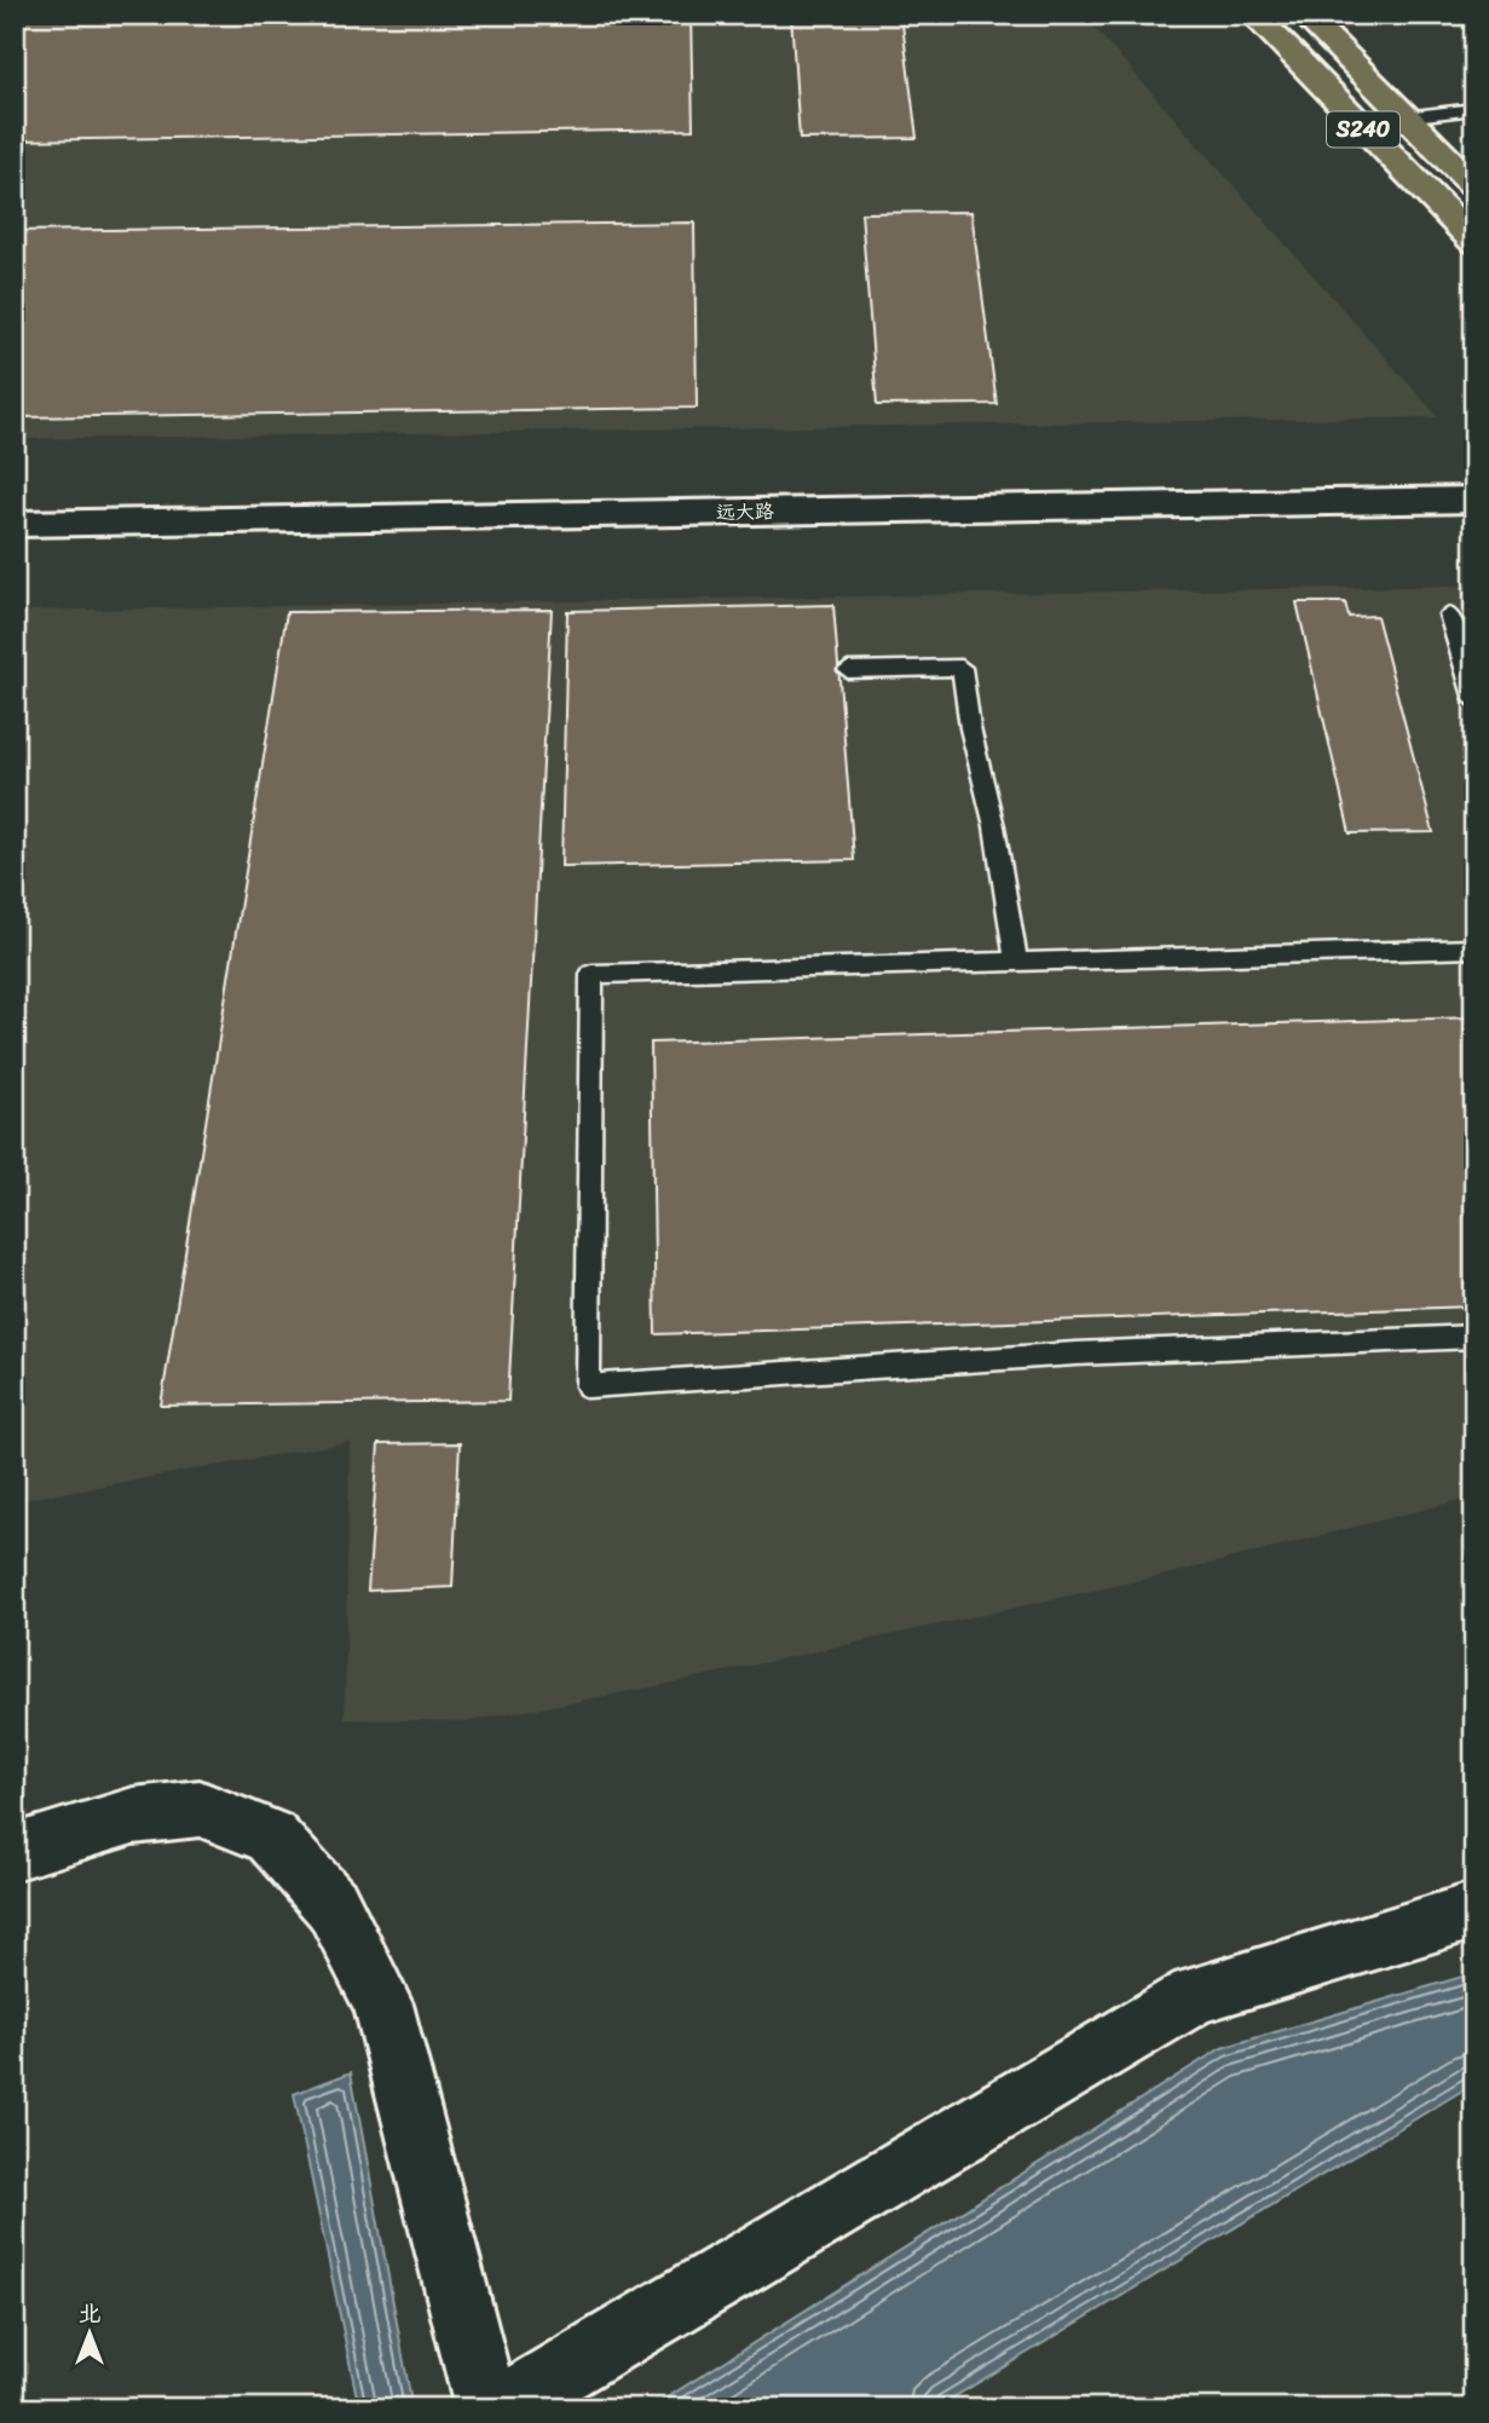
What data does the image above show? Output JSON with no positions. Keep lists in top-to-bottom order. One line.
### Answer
{"streets":{"main road":["S240"],"street":["远大路"]},"north":"top"}
